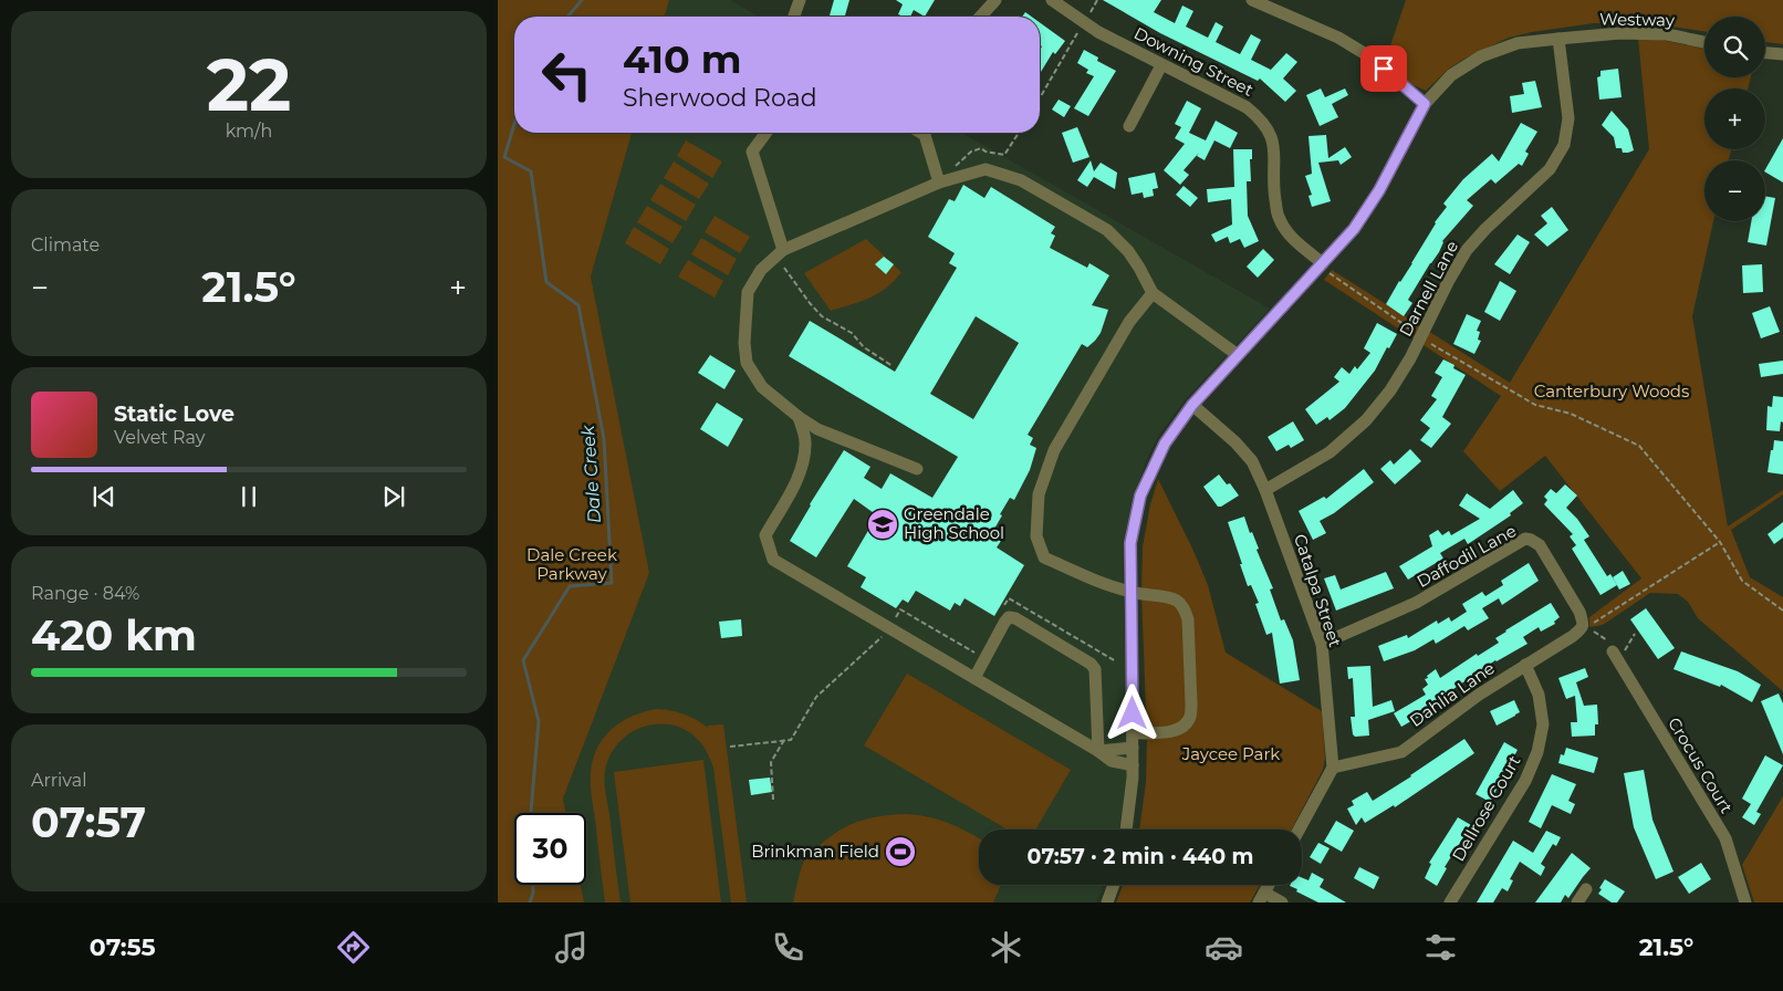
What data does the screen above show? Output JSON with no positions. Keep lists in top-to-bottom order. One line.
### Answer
{"streets":{"street":["Westway","Downing Street","Darnell Lane","Daffodil Lane","Catalpa Street","Dahlia Lane","Crocus Court","Dellrose Court"]},"crossings":[["Westway","Downing Street"],["Westway","Darnell Lane"],["Westway","Catalpa Street"],["Darnell Lane","Catalpa Street"],["Daffodil Lane","Catalpa Street"],["Daffodil Lane","Dahlia Lane"],["Catalpa Street","Dahlia Lane"],["Dahlia Lane","Dellrose Court"]],"water":["Dale Creek"],"parks":["Canterbury Woods","Dale Creek Parkway","Jaycee Park"],"places":{"school or university":["Greendale High School"],"sports":["Brinkman Field"]},"page":{"tile":[["22","km/h"],"Climate",["Range · 84%","420 km"],["Arrival","07:57"]],"map_buttons":["+","−"],"turn":["410 m","Sherwood Road"],"heat":["−","21.5°","+"],"song":["Static Love","Velvet Ray"],"limit":"30","trip":"07:57 · 2 min · 440 m","tabs":["07:55","21.5°"]}}
